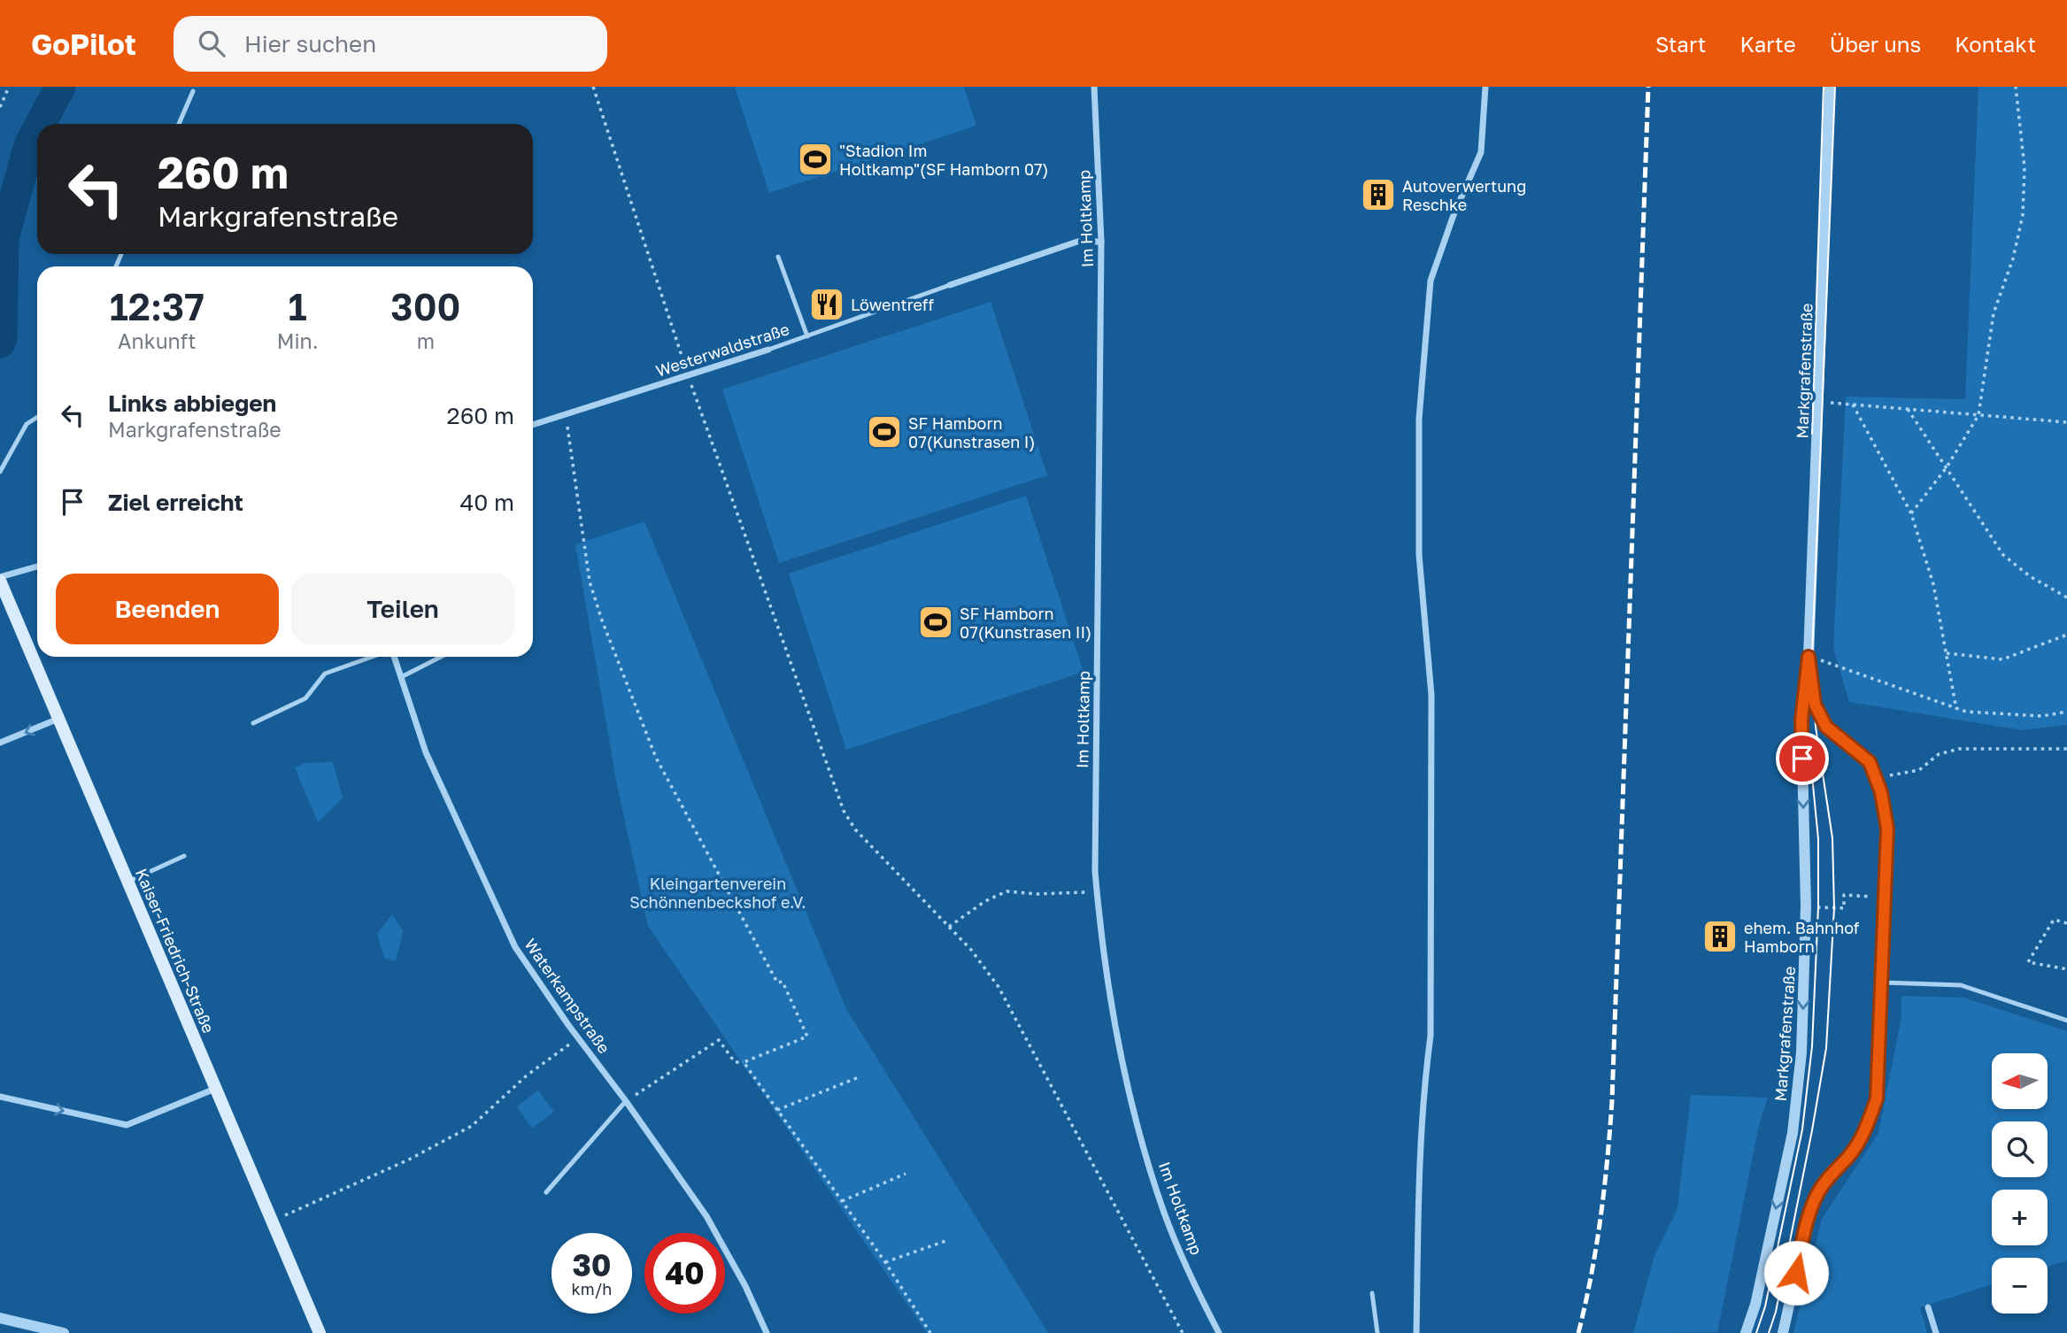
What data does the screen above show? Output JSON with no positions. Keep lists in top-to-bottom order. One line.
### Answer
{"streets":{"main road":["Kaiser-Friedrich-Straße"],"street":["Im Holtkamp","Westerwaldstraße","Markgrafenstraße","Waterkampstraße"]},"crossings":[["Im Holtkamp","Westerwaldstraße"]],"parks":["Kleingartenverein Schönnenbeckshof e.V."],"places":{"sports":["\"Stadion Im Holtkamp\"(SF Hamborn 07)","SF Hamborn 07(Kunstrasen I)","SF Hamborn 07(Kunstrasen II)"],"building":["Autoverwertung Reschke","ehem. Bahnhof Hamborn"],"restaurant":["Löwentreff"]},"north":"left","page":{"header":"GoPilot","search":"Hier suchen","nav":["Start","Karte","Über uns","Kontakt"],"turn":["260 m","Markgrafenstraße"],"eta":["12:37","Ankunft","1","Min.","300","m"],"list":[{"name":"Links abbiegen","note":"Markgrafenstraße","value":"260 m"},{"name":"Ziel erreicht","value":"40 m"}],"buttons":["Beenden","Teilen"],"map_buttons":["+","−"],"speed":"30 km/h","limit":"40"}}
